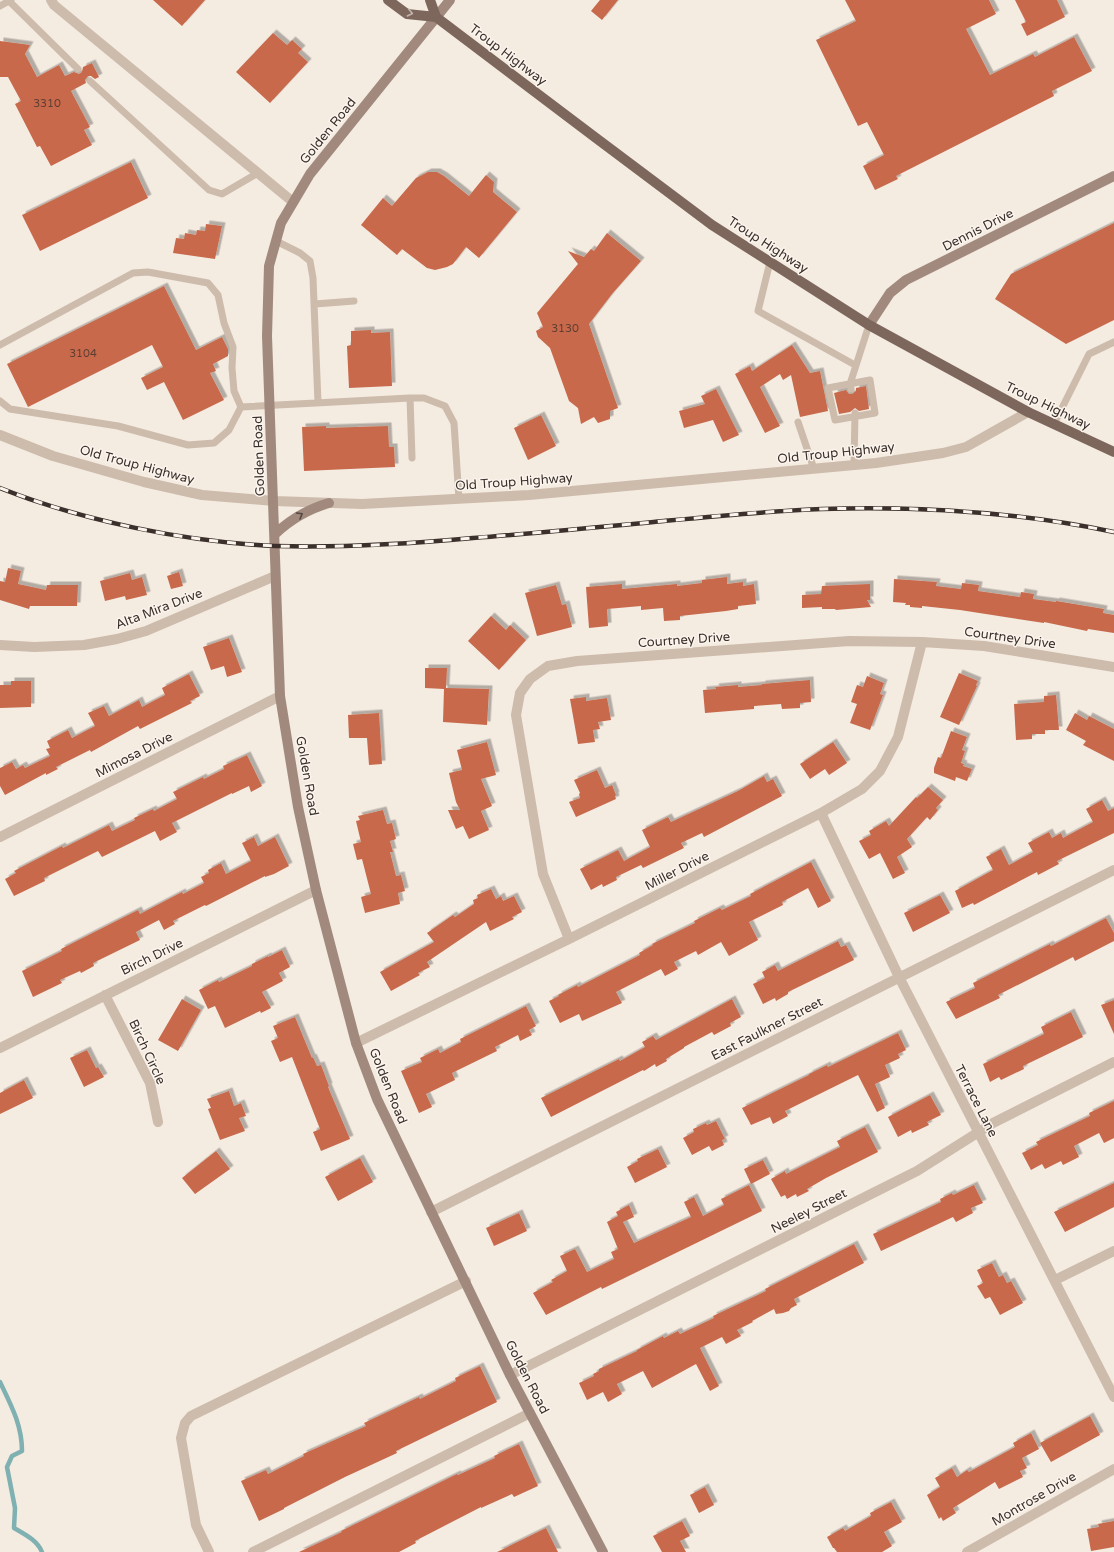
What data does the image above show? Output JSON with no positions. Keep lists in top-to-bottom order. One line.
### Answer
{"streets":{"main road":["Troup Highway"],"street":["Golden Road","Dennis Drive","Old Troup Highway","Alta Mira Drive","Courtney Drive","Mimosa Drive","Miller Drive","Birch Drive","East Faulkner Street","Birch Circle","Terrace Lane","Neeley Street","Montrose Drive"]},"crossings":[["Troup Highway","Golden Road"],["Troup Highway","Dennis Drive"],["Troup Highway","Old Troup Highway"],["Golden Road","Old Troup Highway"],["Golden Road","Alta Mira Drive"],["Golden Road","Mimosa Drive"],["Golden Road","Miller Drive"],["Golden Road","Birch Drive"],["Golden Road","East Faulkner Street"],["Golden Road","Neeley Street"],["Courtney Drive","Miller Drive"],["Miller Drive","Terrace Lane"],["Birch Drive","Birch Circle"],["East Faulkner Street","Terrace Lane"],["Terrace Lane","Neeley Street"]],"house_numbers":["3310","3130","3104"]}
